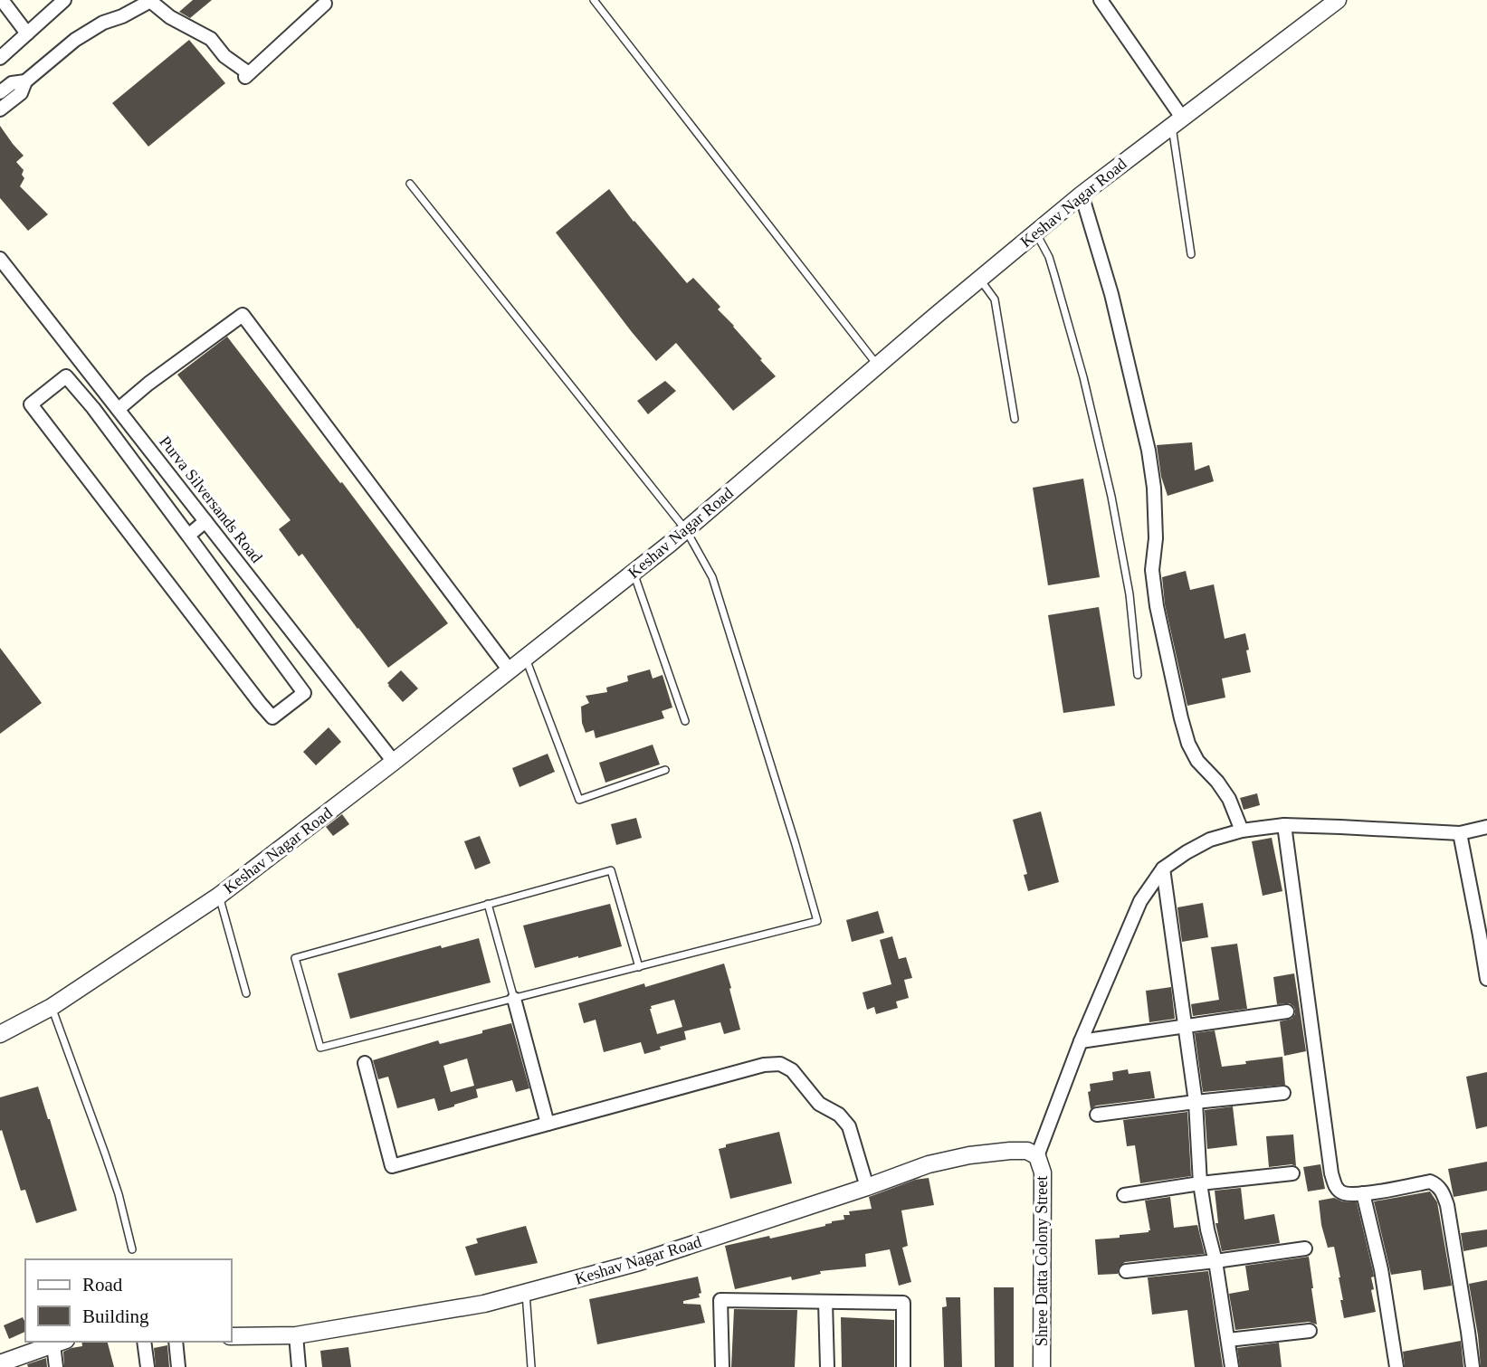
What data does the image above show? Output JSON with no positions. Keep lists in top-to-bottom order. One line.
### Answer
{"streets":{"street":["Keshav Nagar Road","Purva Silversands Road","Shree Datta Colony Street"]},"crossings":[["Keshav Nagar Road","Purva Silversands Road"],["Keshav Nagar Road","Shree Datta Colony Street"]],"legend":["Road","Building"]}
